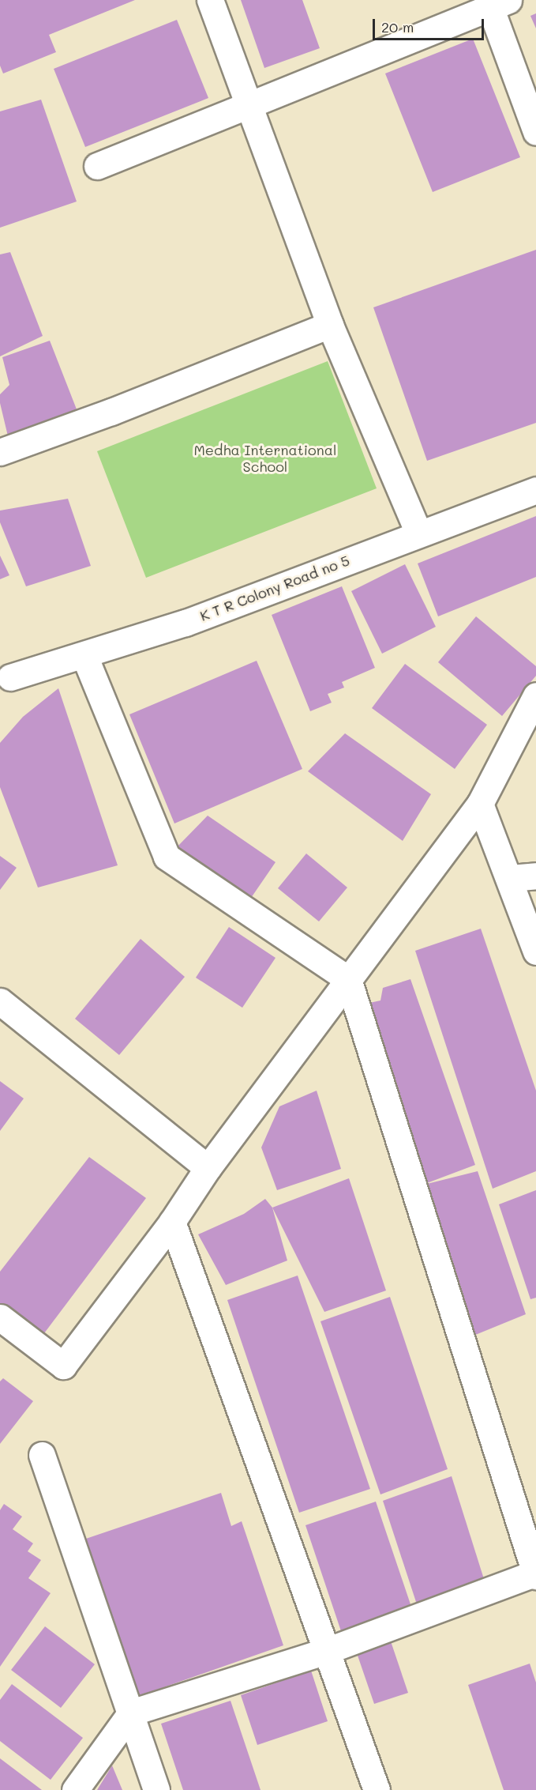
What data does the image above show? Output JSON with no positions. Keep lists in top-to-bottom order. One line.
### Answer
{"streets":{"street":["K T R Colony Road no 5"]},"parks":["Medha International School"],"scale_bar":"20 m"}
